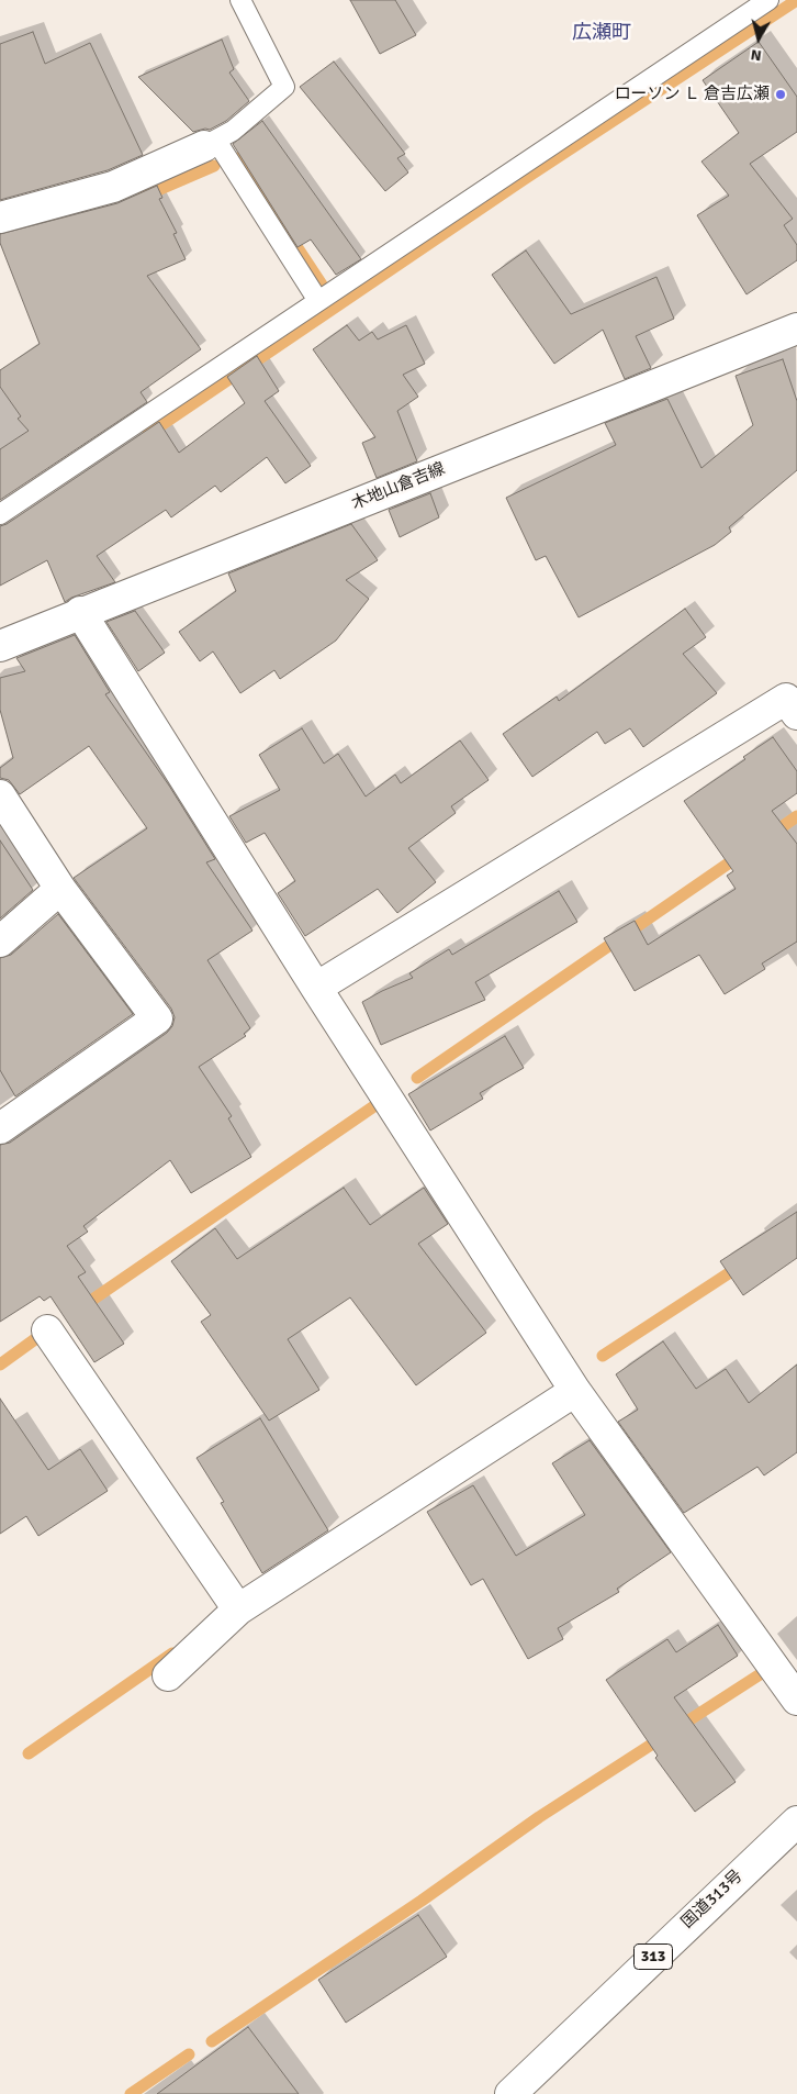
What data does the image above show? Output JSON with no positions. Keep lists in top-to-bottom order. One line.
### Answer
{"streets":{"main road":["木地山倉吉線","国道313号","313"]},"districts":["広瀬町"],"places":["ローソン Ｌ 倉吉広瀬"],"north":"bottom"}
